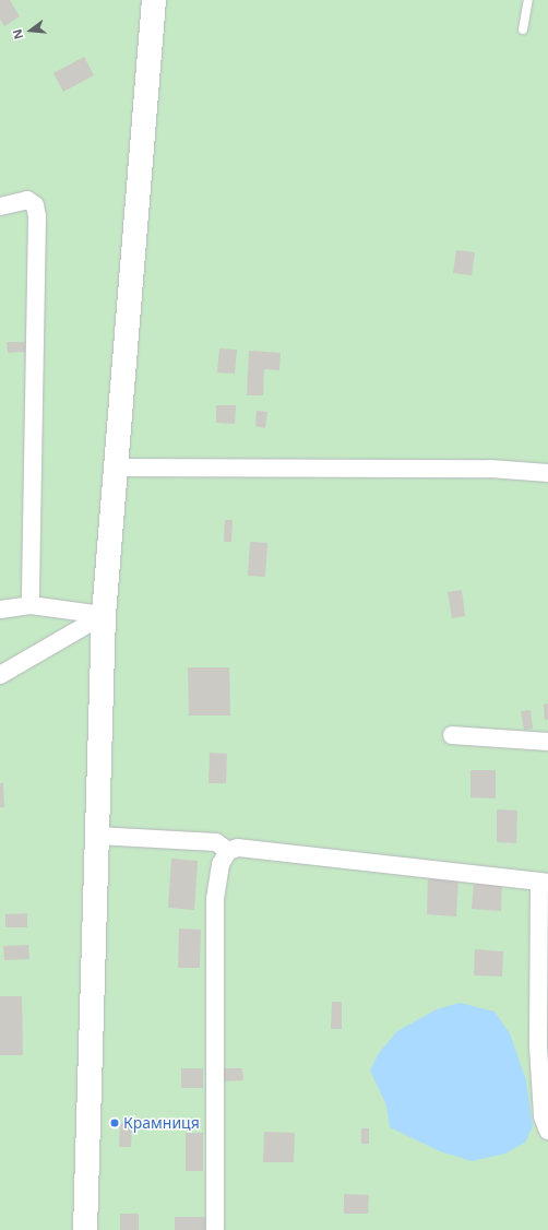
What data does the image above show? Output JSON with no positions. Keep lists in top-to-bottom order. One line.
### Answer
{"places":["Крамниця"],"north":"left"}
